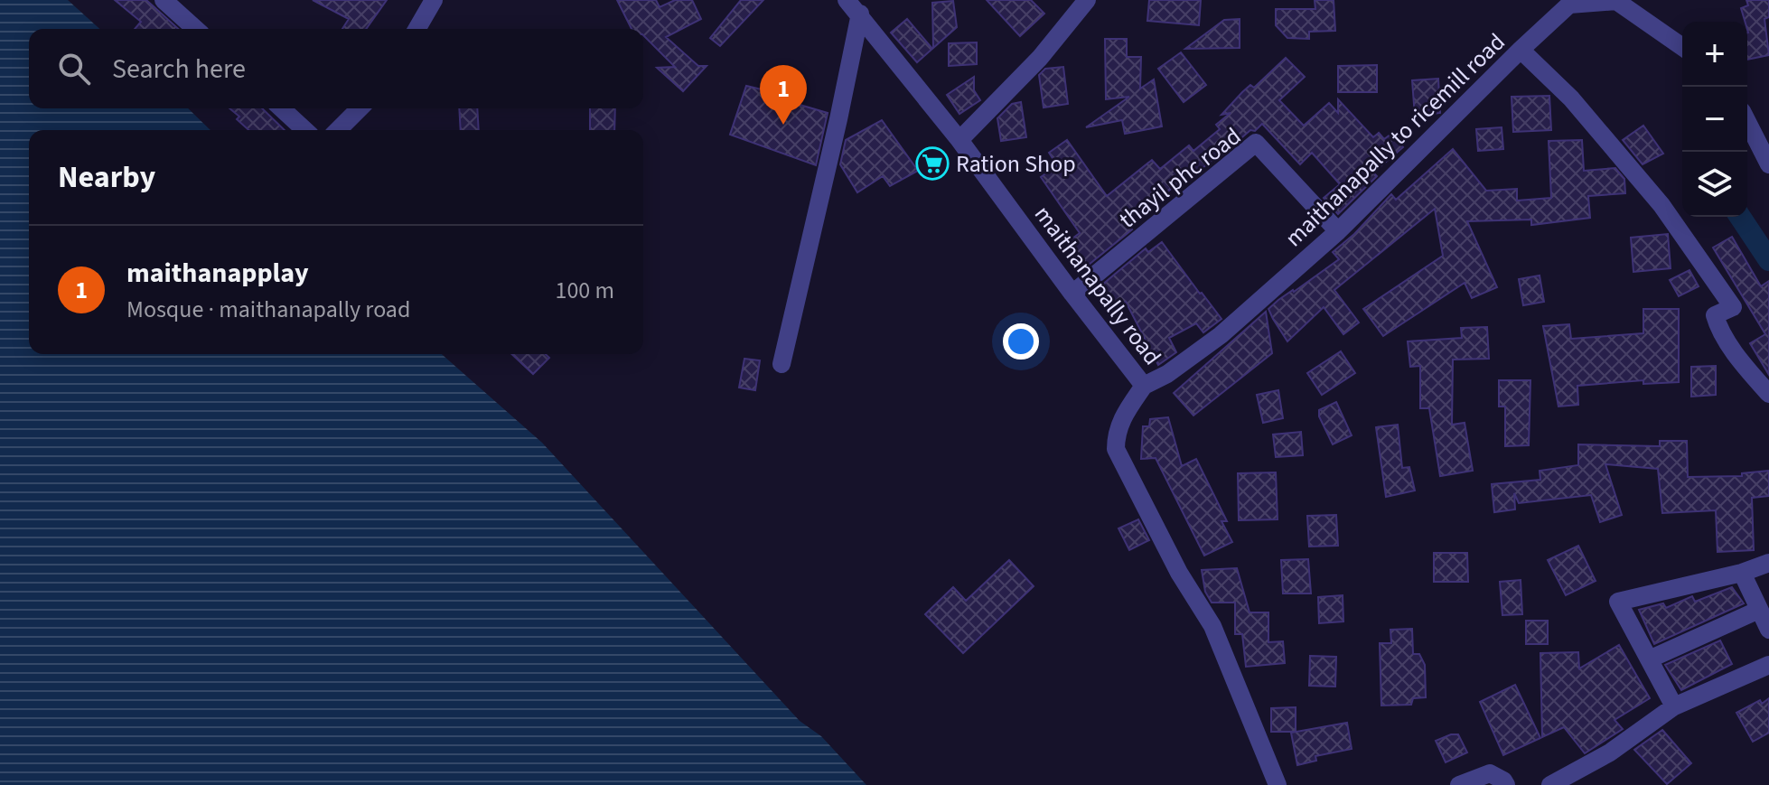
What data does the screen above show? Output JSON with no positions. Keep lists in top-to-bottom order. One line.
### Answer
{"streets":{"street":["maithanapally to ricemill road","thayil phc road","maithanapally road"]},"crossings":[["maithanapally to ricemill road","thayil phc road"],["maithanapally to ricemill road","maithanapally road"],["thayil phc road","maithanapally road"]],"places":{"supermarket":["Ration Shop"]},"page":{"map_buttons":["+","−"],"search":"Search here","pins":"1","heading":"Nearby","list":[{"mark":"1","name":"maithanapplay","note":"Mosque · maithanapally road","value":"100 m"}]}}
